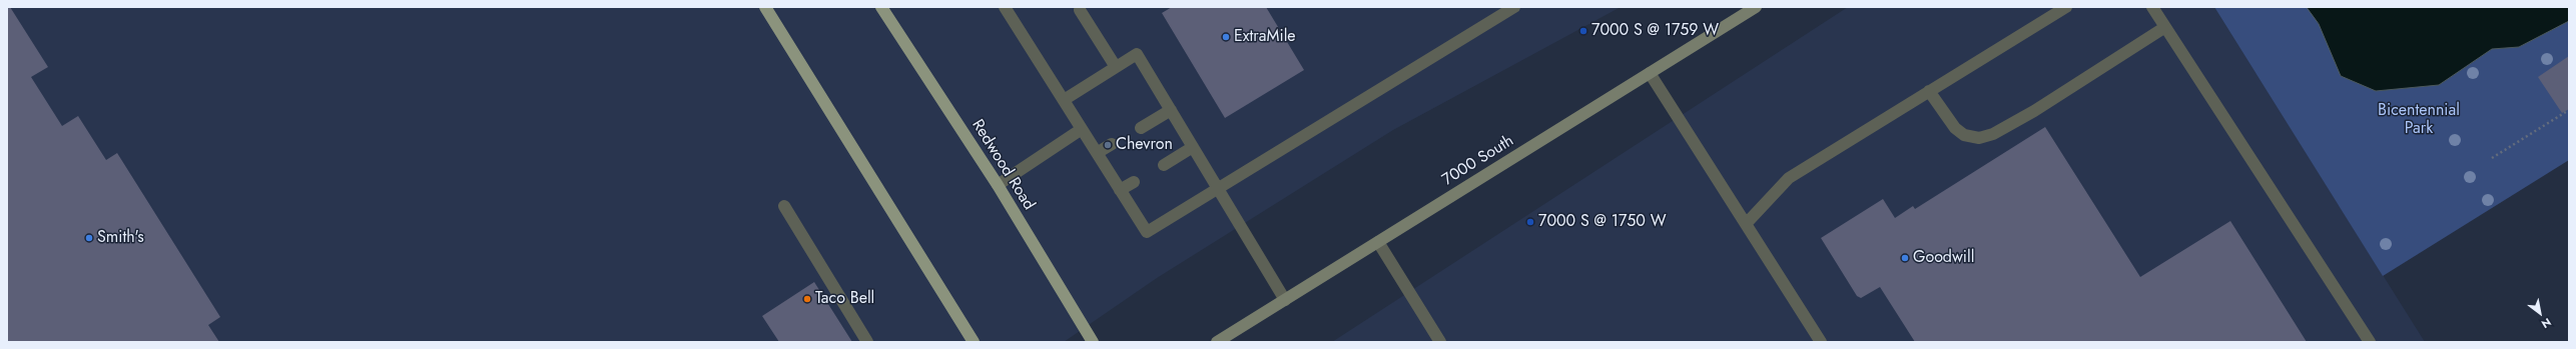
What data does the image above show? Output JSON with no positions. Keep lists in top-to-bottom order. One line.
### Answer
{"streets":{"main road":["7000 South","Redwood Road"]},"parks":["Bicentennial Park"],"places":["7000 S @ 1759 W","ExtraMile","Chevron","7000 S @ 1750 W","Smith's","Goodwill","Taco Bell"],"north":"bottom right"}
